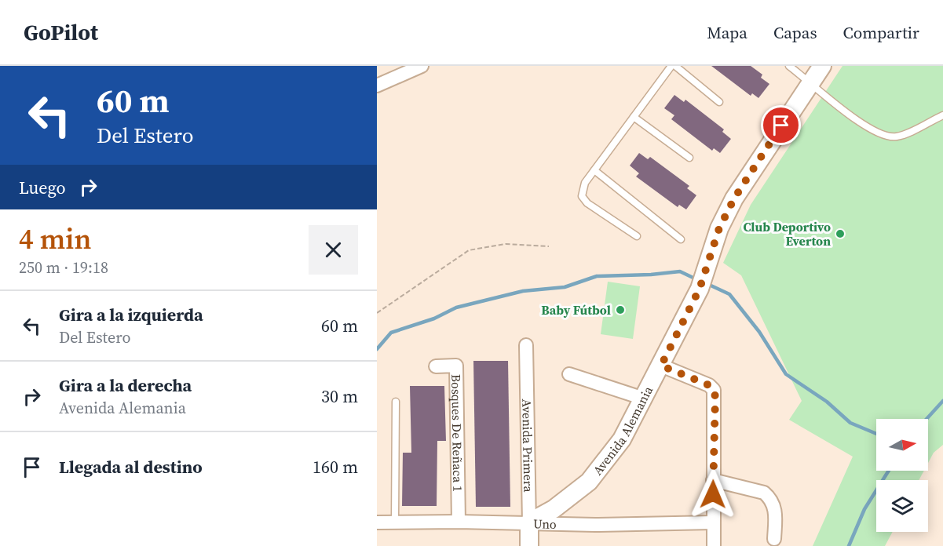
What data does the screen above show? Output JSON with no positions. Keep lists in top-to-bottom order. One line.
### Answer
{"streets":{"street":["Avenida Alemania","Bosques De Reñaca 1","Avenida Primera","Uno"]},"crossings":[["Avenida Alemania","Avenida Primera"],["Avenida Alemania","Uno"],["Bosques De Reñaca 1","Uno"],["Avenida Primera","Uno"]],"places":["Club Deportivo Everton","Baby Fútbol"],"north":"right","page":{"header":"GoPilot","nav":["Mapa","Capas","Compartir"],"turn":["60 m","Del Estero"],"then":"Luego","heading":["4 min","250 m · 19:18"],"list":[{"name":"Gira a la izquierda","note":"Del Estero","value":"60 m"},{"name":"Gira a la derecha","note":"Avenida Alemania","value":"30 m"},{"name":"Llegada al destino","value":"160 m"}]}}
